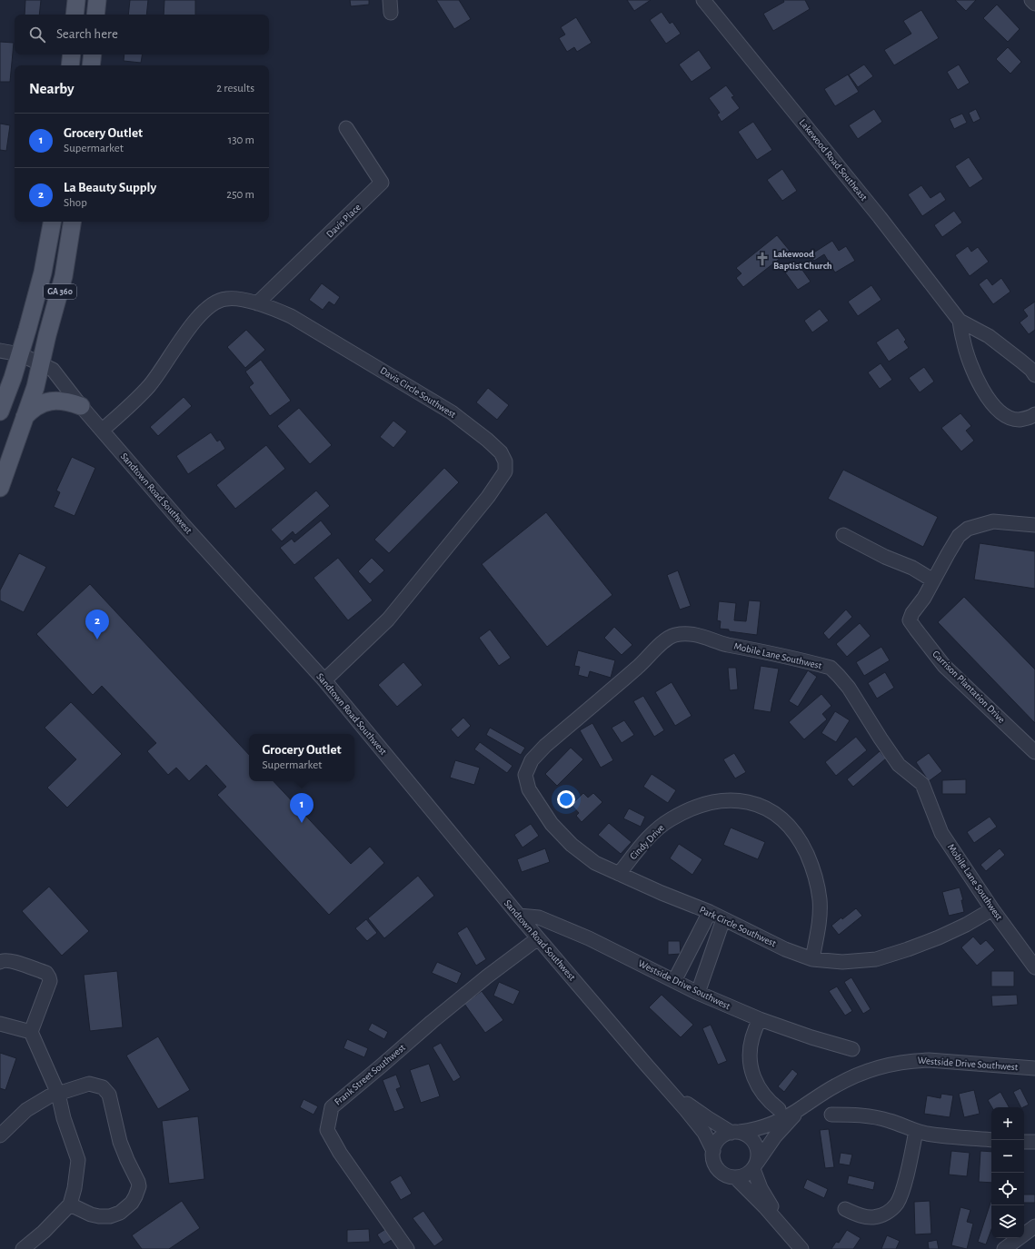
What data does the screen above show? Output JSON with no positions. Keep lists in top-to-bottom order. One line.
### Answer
{"streets":{"main road":["GA 360"],"street":["Lakewood Road Southeast","Davis Place","Davis Circle Southwest","Sandtown Road Southwest","Mobile Lane Southwest","Garrison Plantation Drive","Cindy Drive","Park Circle Southwest","Westside Drive Southwest","Frank Street Southwest"]},"crossings":[["Davis Place","Davis Circle Southwest"],["GA 360","Sandtown Road Southwest"],["Davis Circle Southwest","Sandtown Road Southwest"],["Sandtown Road Southwest","Westside Drive Southwest"],["Sandtown Road Southwest","Frank Street Southwest"],["Mobile Lane Southwest","Park Circle Southwest"],["Cindy Drive","Park Circle Southwest"]],"places":{"church":["Lakewood Baptist Church"]},"page":{"search":"Search here","heading":["Nearby","2 results"],"list":[{"mark":"1","name":"Grocery Outlet","note":"Supermarket","value":"130 m"},{"mark":"2","name":"La Beauty Supply","note":"Shop","value":"250 m"}],"pins":["2","1"],"popup":["Grocery Outlet","Supermarket"],"map_buttons":["+","−"]}}
